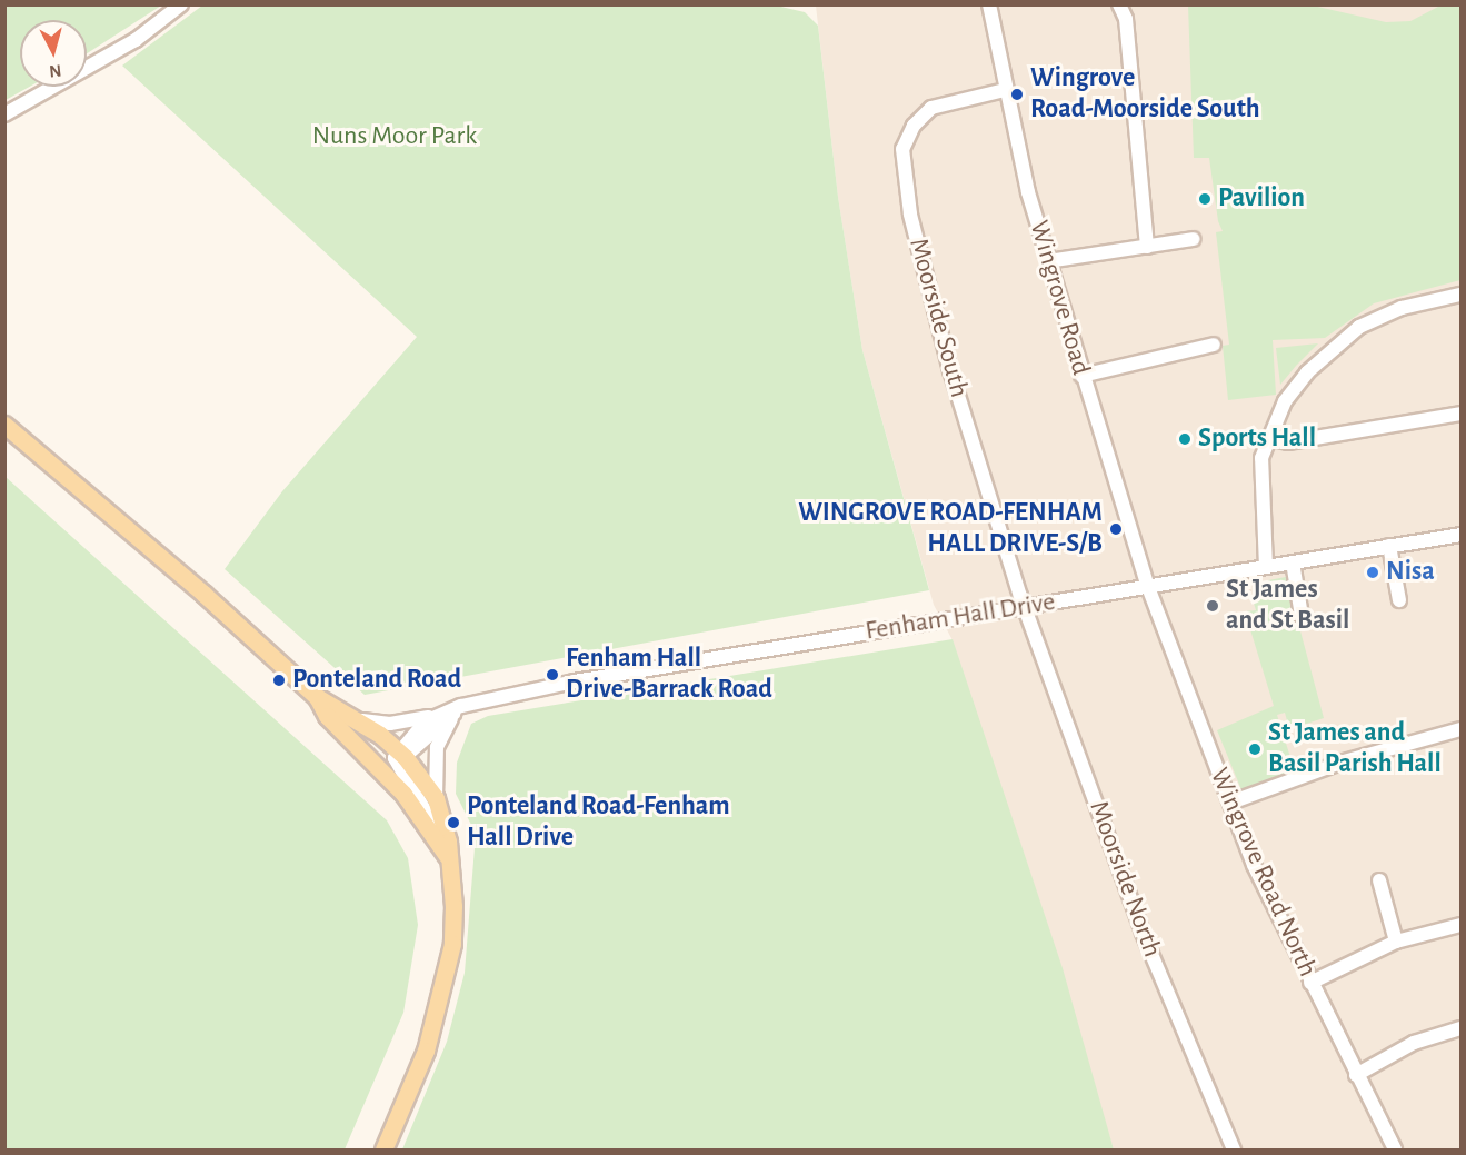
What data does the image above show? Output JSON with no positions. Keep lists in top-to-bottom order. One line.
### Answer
{"streets":{"street":["Wingrove Road","Moorside South","Fenham Hall Drive","Wingrove Road North","Moorside North"]},"crossings":[["Wingrove Road","Moorside South"],["Wingrove Road","Fenham Hall Drive"],["Wingrove Road","Wingrove Road North"],["Moorside South","Fenham Hall Drive"],["Moorside South","Moorside North"],["Fenham Hall Drive","Wingrove Road North"],["Fenham Hall Drive","Moorside North"]],"parks":["Nuns Moor Park"],"places":["Wingrove Road-Moorside South","Pavilion","Sports Hall","WINGROVE ROAD-FENHAM HALL DRIVE-S/B","Nisa","St James and St Basil","Fenham Hall Drive-Barrack Road","Ponteland Road","St James and Basil Parish Hall","Ponteland Road-Fenham Hall Drive"],"north":"bottom"}
